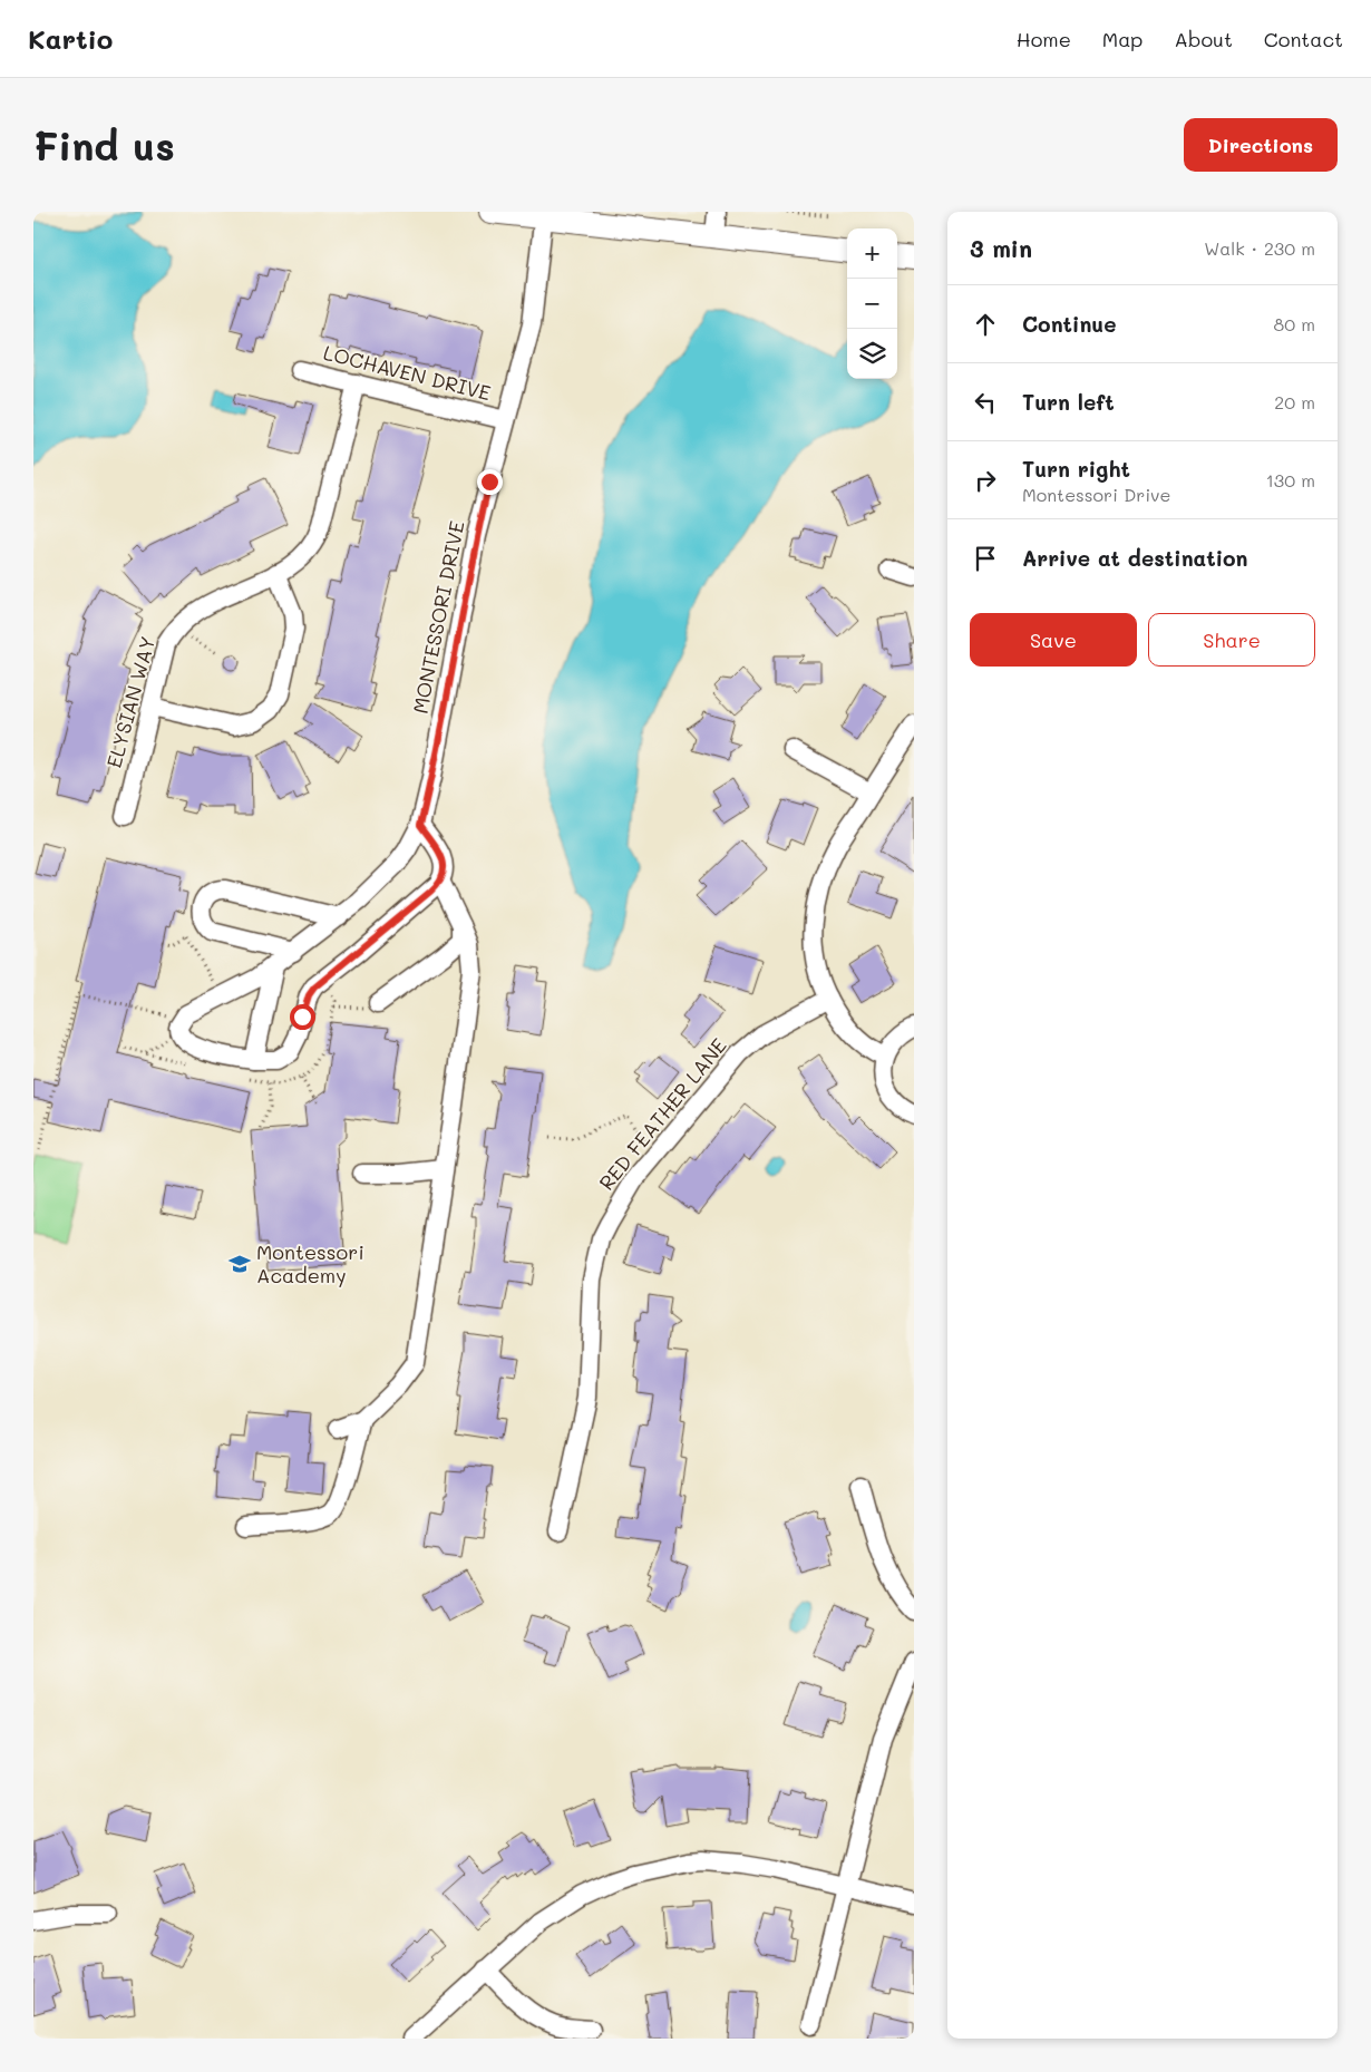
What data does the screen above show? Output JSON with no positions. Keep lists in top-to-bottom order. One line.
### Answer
{"streets":{"street":["LOCHAVEN DRIVE","MONTESSORI DRIVE","ELYSIAN WAY","RED FEATHER LANE"]},"crossings":[["LOCHAVEN DRIVE","MONTESSORI DRIVE"],["LOCHAVEN DRIVE","ELYSIAN WAY"]],"places":{"school or university":["Montessori Academy"]},"page":{"header":"Kartio","nav":["Home","Map","About","Contact"],"buttons":["Directions",["Save","Share"]],"title":"Find us","heading":["3 min","Walk · 230 m"],"map_buttons":["+","−"],"list":[["Continue","80 m"],["Turn left","20 m"],["Turn right","Montessori Drive","130 m"],"Arrive at destination"]}}
